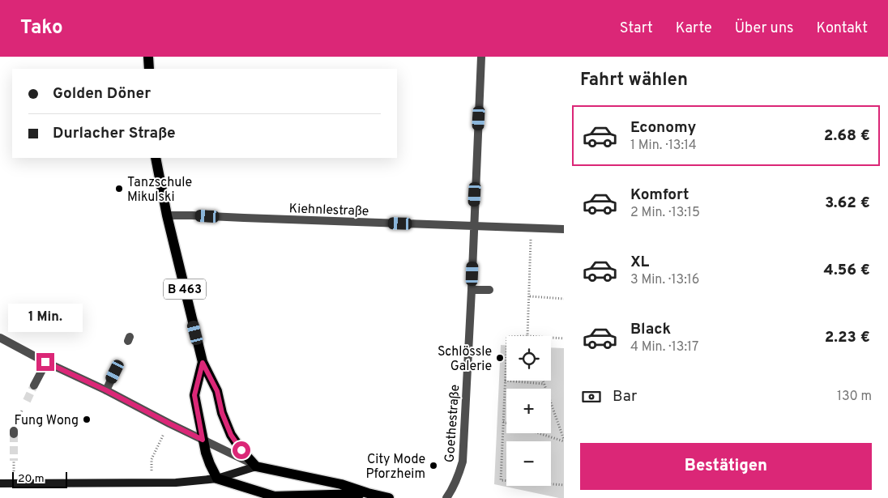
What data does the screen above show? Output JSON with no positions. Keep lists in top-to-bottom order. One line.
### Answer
{"streets":{"main road":["B 463"],"street":["Kiehnlestraße","Goethestraße"]},"crossings":[["Kiehnlestraße","B 463"],["Kiehnlestraße","Goethestraße"]],"places":["Tanzschule Mikulski","Schlössle Galerie","Fung Wong","City Mode Pforzheim"],"scale_bar":"20 m","page":{"header":"Tako","nav":["Start","Karte","Über uns","Kontakt"],"heading":"Fahrt wählen","banner":["Golden Döner","Durlacher Straße"],"list":[{"name":"Economy","note":"1 Min. · 13:14","value":"2.68 €"},{"name":"Komfort","note":"2 Min. · 13:15","value":"3.62 €"},{"name":"XL","note":"3 Min. · 13:16","value":"4.56 €"},{"name":"Black","note":"4 Min. · 13:17","value":"2.23 €"}],"bubble":"1 Min.","map_buttons":["+","−"],"pay":["Bar","130 m"],"buttons":"Bestätigen","scale":"20 m"}}
